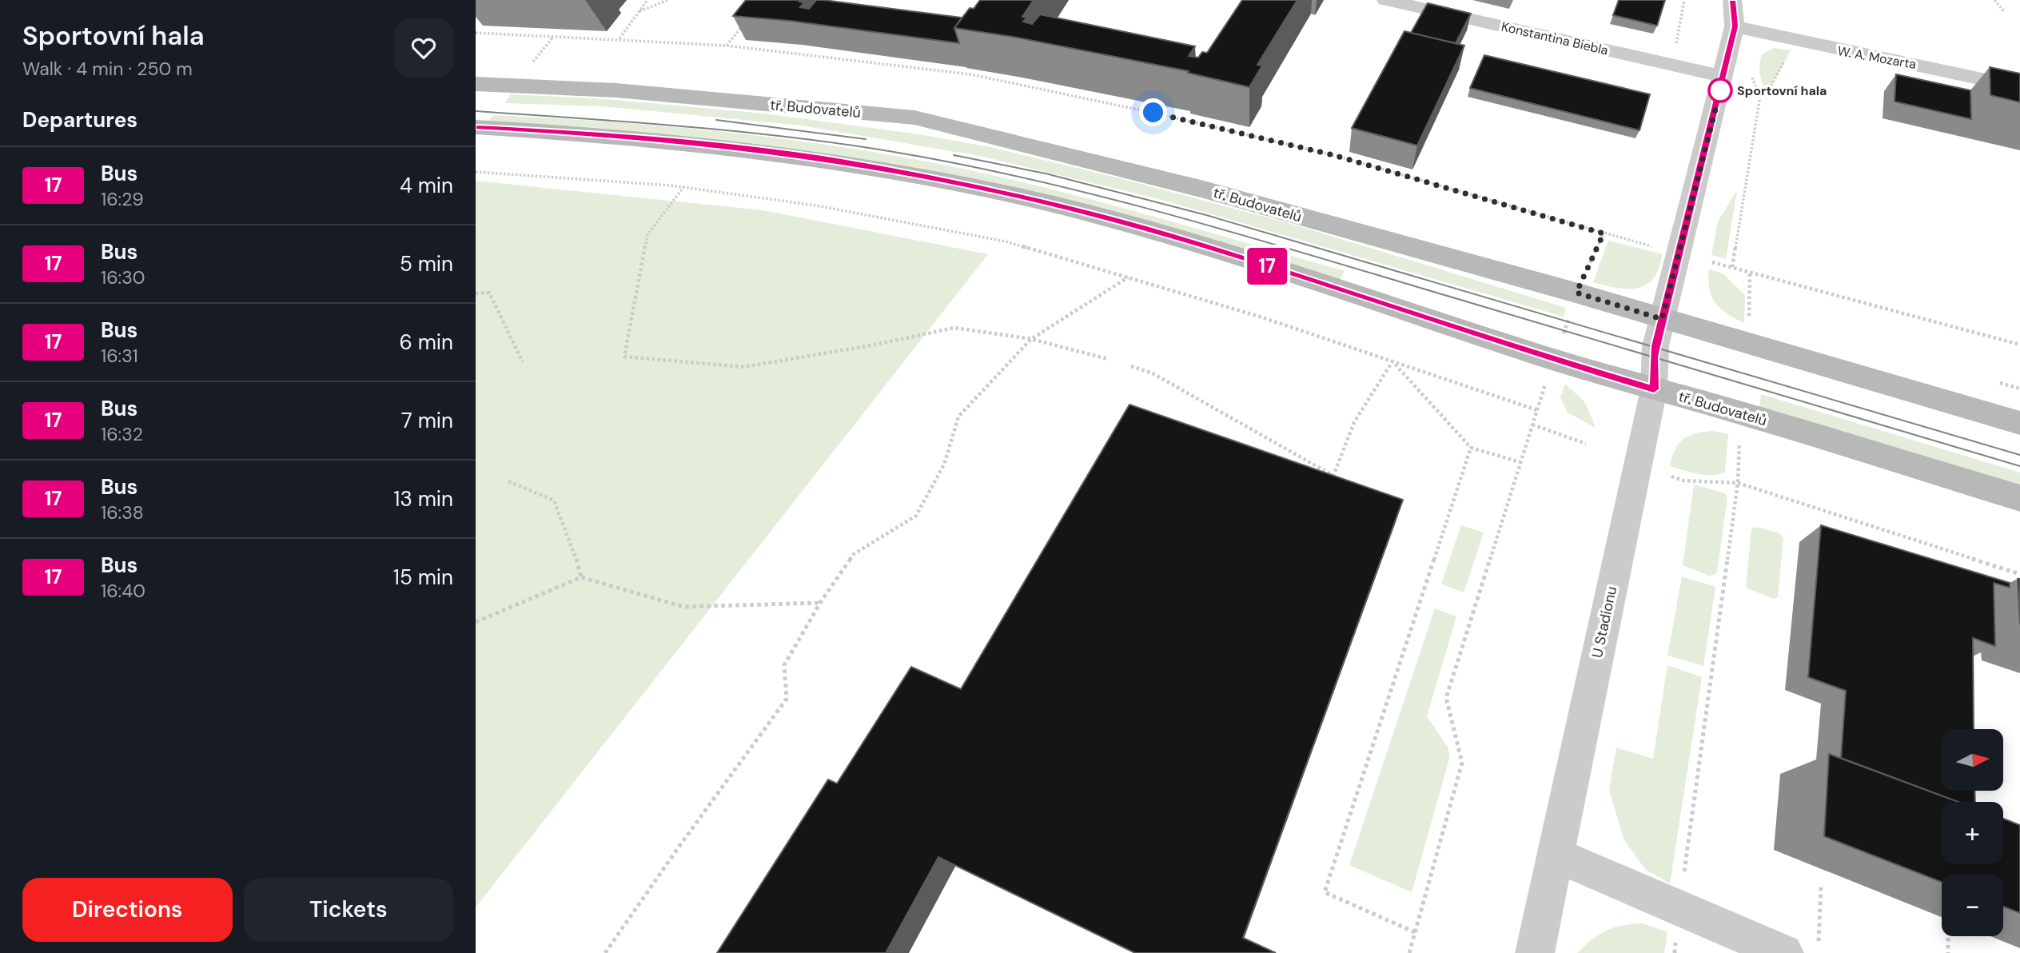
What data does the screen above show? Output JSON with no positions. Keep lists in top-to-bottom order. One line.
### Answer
{"streets":{"street":["Konstantina Biebla","W. A. Mozarta","tř. Budovatelů","U Stadionu"]},"crossings":[["Konstantina Biebla","U Stadionu"],["W. A. Mozarta","U Stadionu"],["tř. Budovatelů","U Stadionu"]],"places":["Sportovní hala"],"lines":["bus line 17"],"north":"right","page":{"heading":[["Sportovní hala","Walk · 4 min · 250 m"],"Departures"],"on_map":"17","list":[{"mark":"17","name":"Bus","note":"16:29","value":"4 min"},{"mark":"17","name":"Bus","note":"16:30","value":"5 min"},{"mark":"17","name":"Bus","note":"16:31","value":"6 min"},{"mark":"17","name":"Bus","note":"16:32","value":"7 min"},{"mark":"17","name":"Bus","note":"16:38","value":"13 min"},{"mark":"17","name":"Bus","note":"16:40","value":"15 min"}],"map_buttons":["+","−"],"buttons":["Directions","Tickets"]}}
